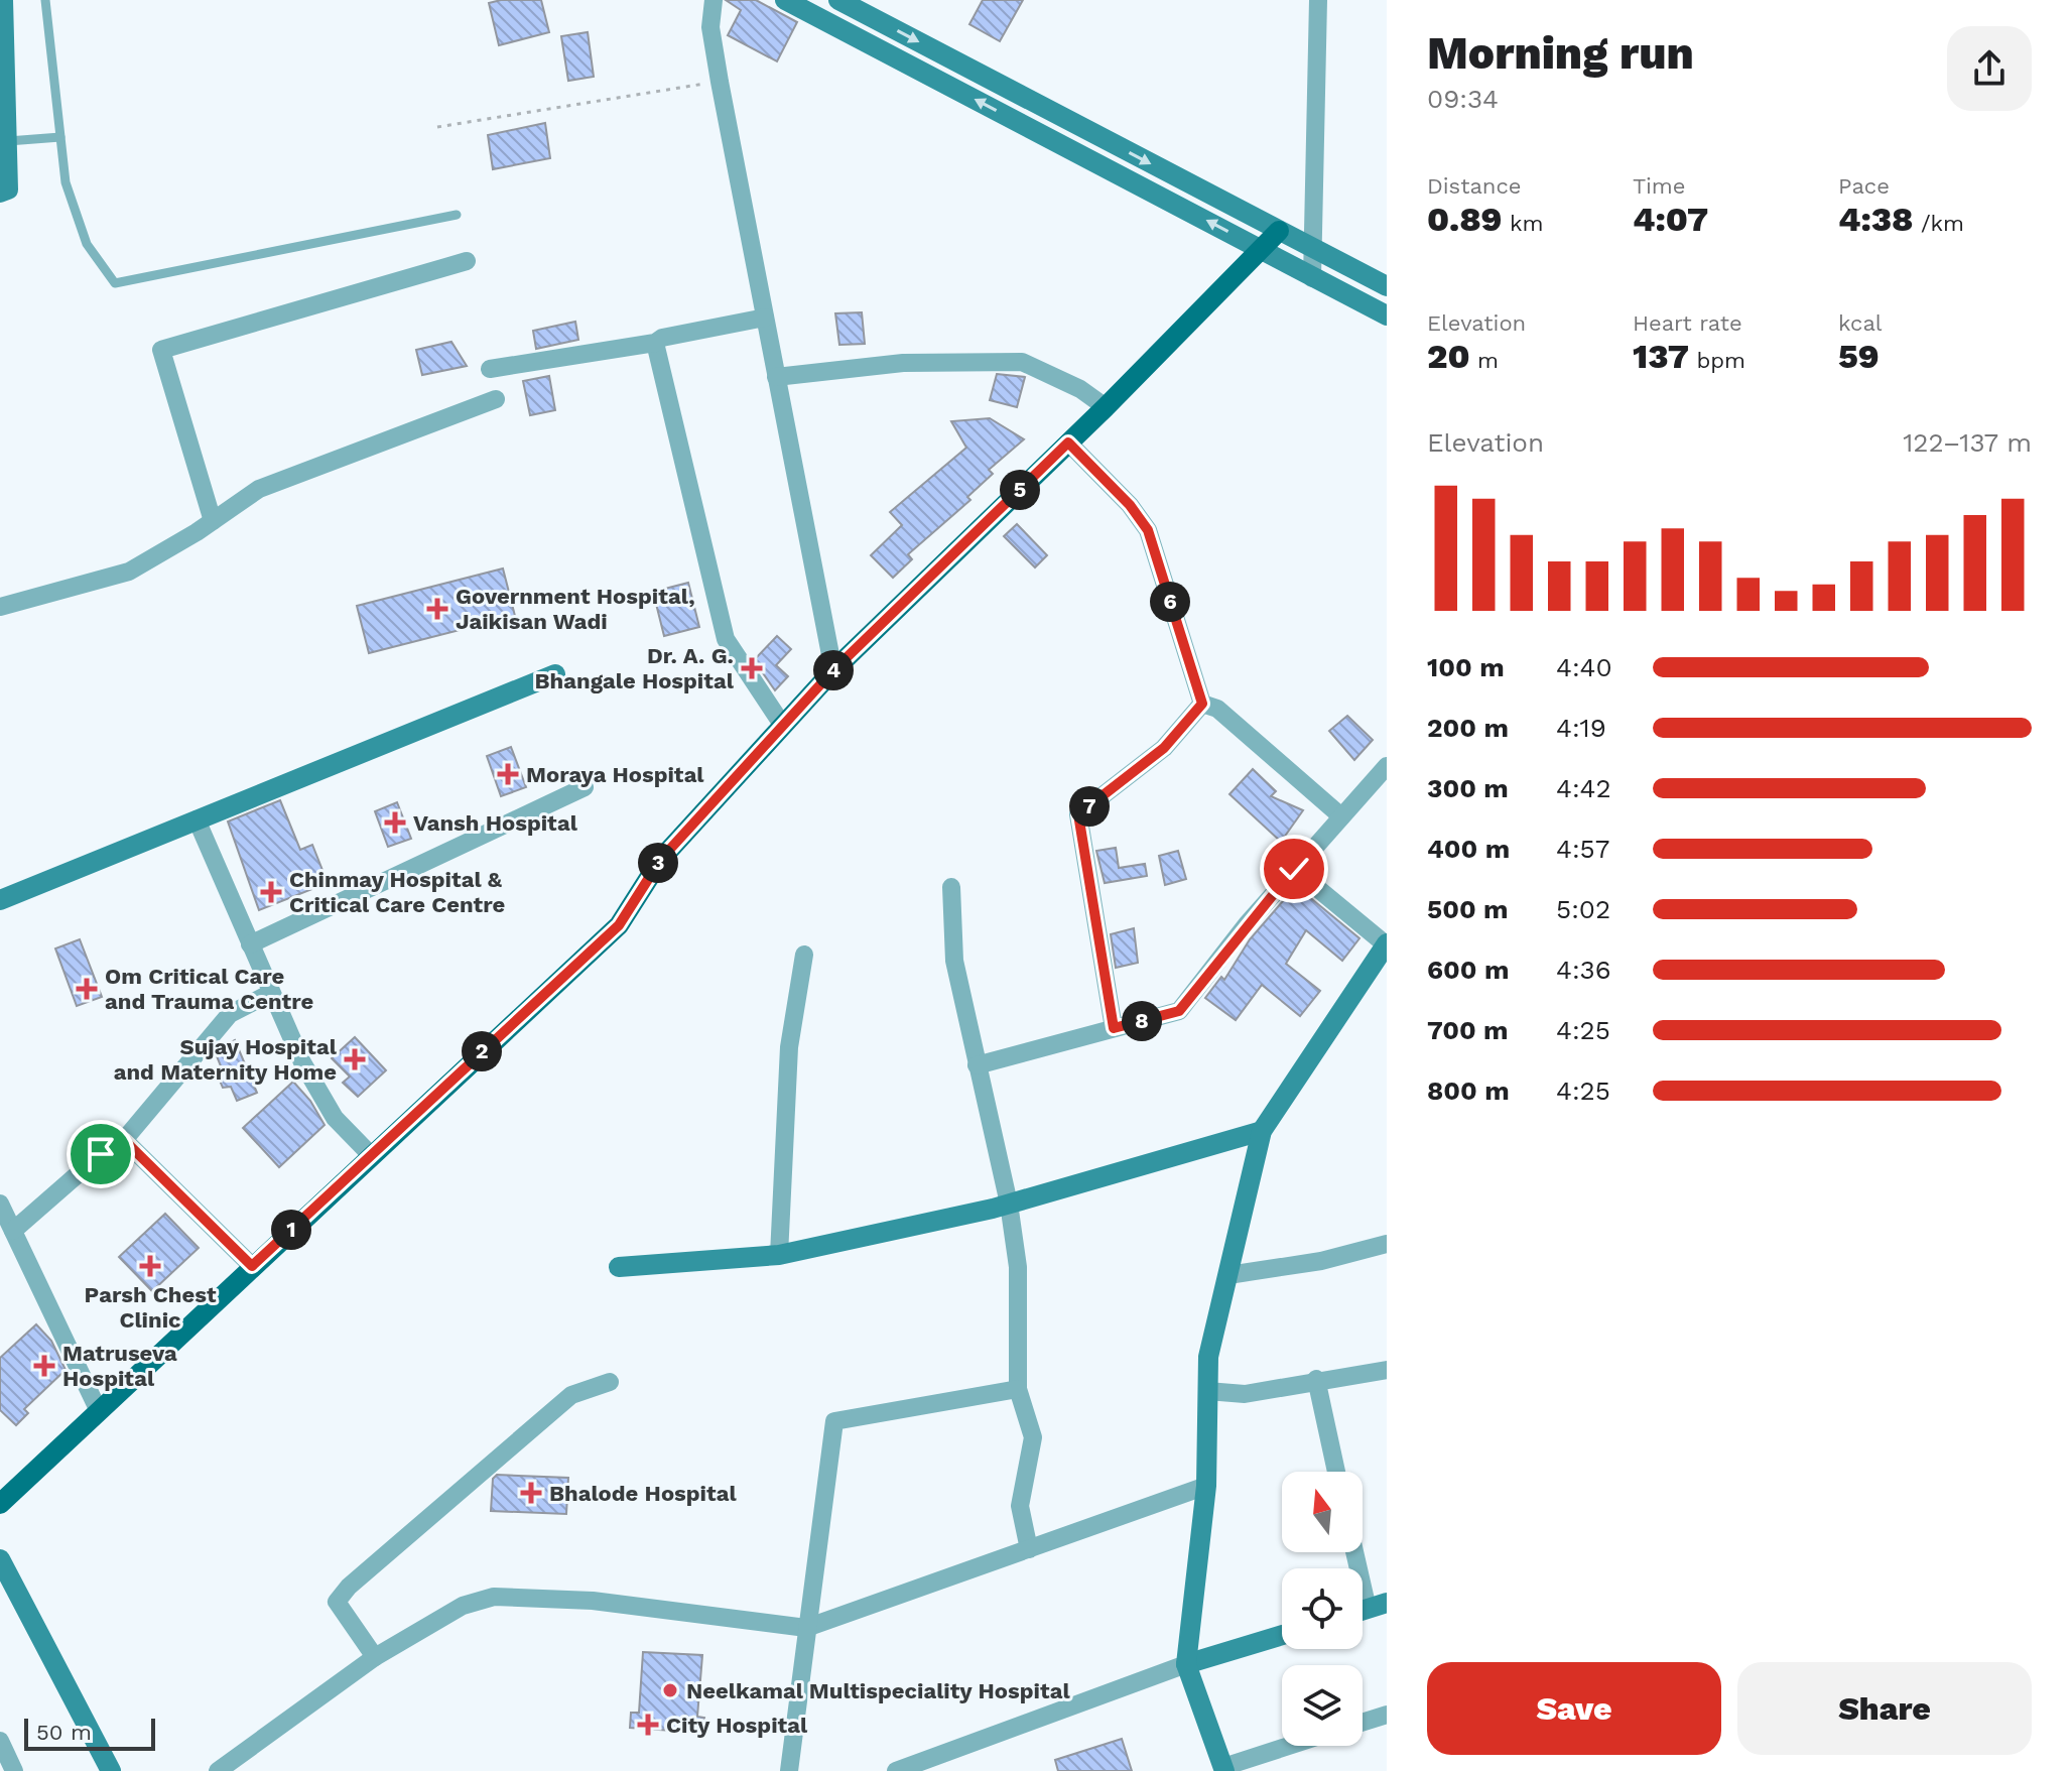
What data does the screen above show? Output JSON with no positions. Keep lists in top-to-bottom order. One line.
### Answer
{"places":{"health":["Government Hospital, Jaikisan Wadi","Dr. A. G. Bhangale Hospital","Moraya Hospital","Vansh Hospital","Chinmay Hospital & Critical Care Centre","Om Critical Care and Trauma Centre","Sujay Hospital and Maternity Home","Parsh Chest Clinic","Matruseva Hospital","Bhalode Hospital","City Hospital"],"other":["Neelkamal Multispeciality Hospital"]},"scale_bar":"50 m","north":"top","page":{"heading":["Morning run","09:34"],"stats":[["Distance","0.89 km"],["Time","4:07"],["Pace","4:38 /km"],["Elevation","20 m"],["Heart rate","137 bpm"],["kcal","59"]],"chart":["Elevation","122–137 m"],"pins":["5","6","4","7","3","8","2","1"],"list":[{"name":"100 m","note":"4:40"},{"name":"200 m","note":"4:19"},{"name":"300 m","note":"4:42"},{"name":"400 m","note":"4:57"},{"name":"500 m","note":"5:02"},{"name":"600 m","note":"4:36"},{"name":"700 m","note":"4:25"},{"name":"800 m","note":"4:25"}],"buttons":["Save","Share"],"scale":"50 m"}}
